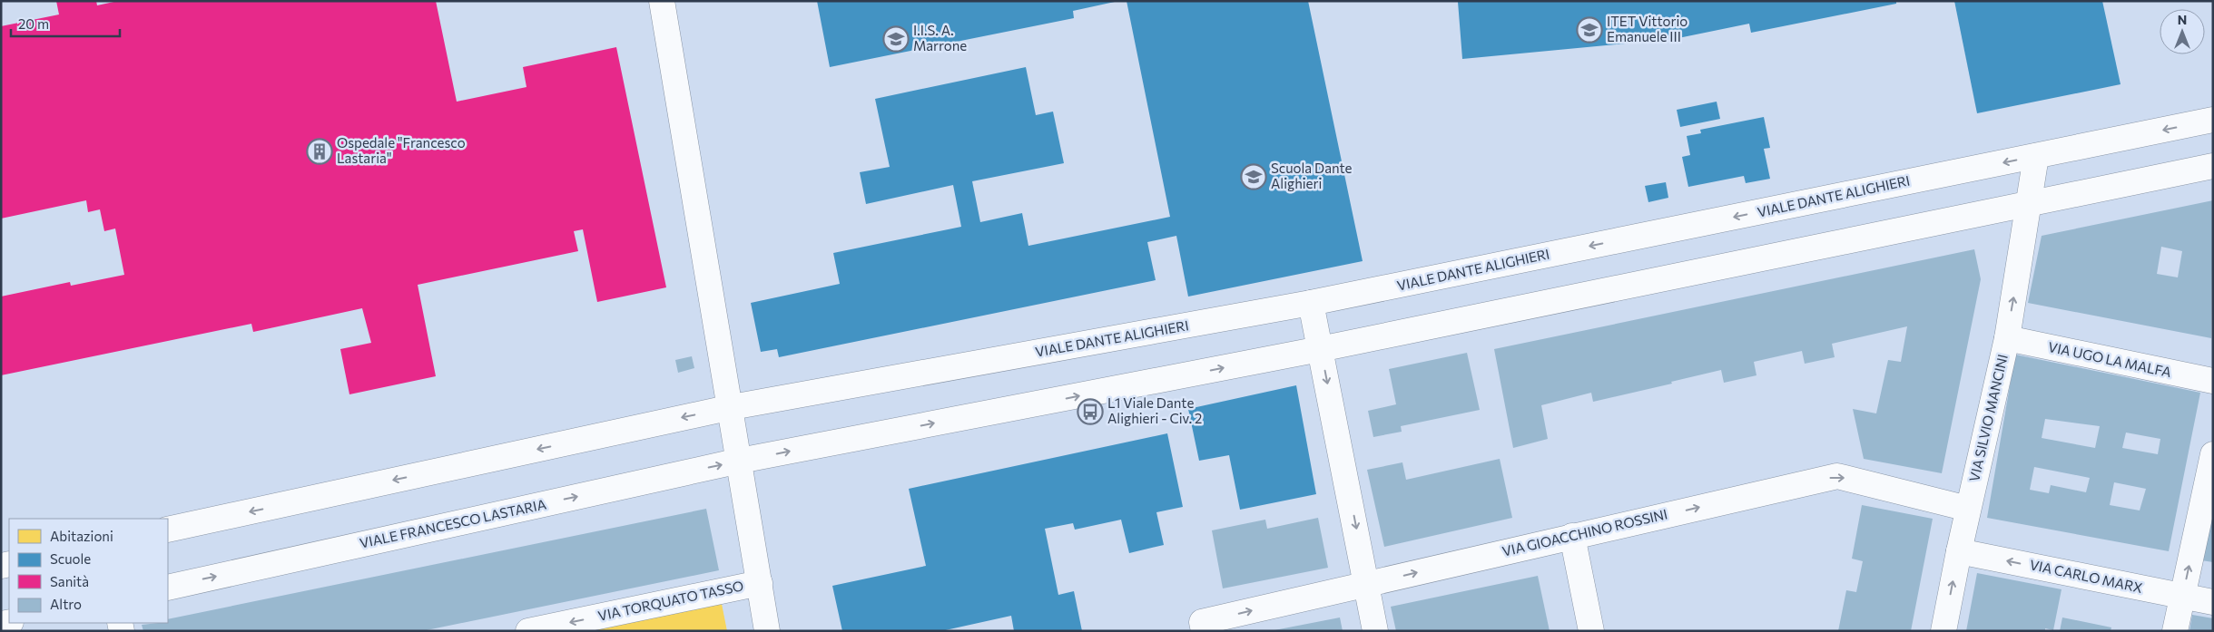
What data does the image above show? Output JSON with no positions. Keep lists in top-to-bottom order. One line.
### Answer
{"streets":{"street":["VIALE DANTE ALIGHIERI","VIA UGO LA MALFA","VIA SILVIO MANCINI","VIALE FRANCESCO LASTARIA","VIA GIOACCHINO ROSSINI","VIA CARLO MARX","VIA TORQUATO TASSO"]},"crossings":[["VIALE DANTE ALIGHIERI","VIA SILVIO MANCINI"],["VIA UGO LA MALFA","VIA SILVIO MANCINI"],["VIA SILVIO MANCINI","VIA GIOACCHINO ROSSINI"],["VIA SILVIO MANCINI","VIA CARLO MARX"]],"one_way":["VIA SILVIO MANCINI","VIA GIOACCHINO ROSSINI","VIA CARLO MARX"],"places":{"school or university":["ITET Vittorio Emanuele III","I.I.S. A. Marrone","Scuola Dante Alighieri"],"building":["Ospedale \"Francesco Lastaria\""],"bus stop":["L1 Viale Dante Alighieri - Civ. 2"]},"legend":["Abitazioni","Scuole","Sanità","Altro"],"scale_bar":"20 m","north":"top"}
